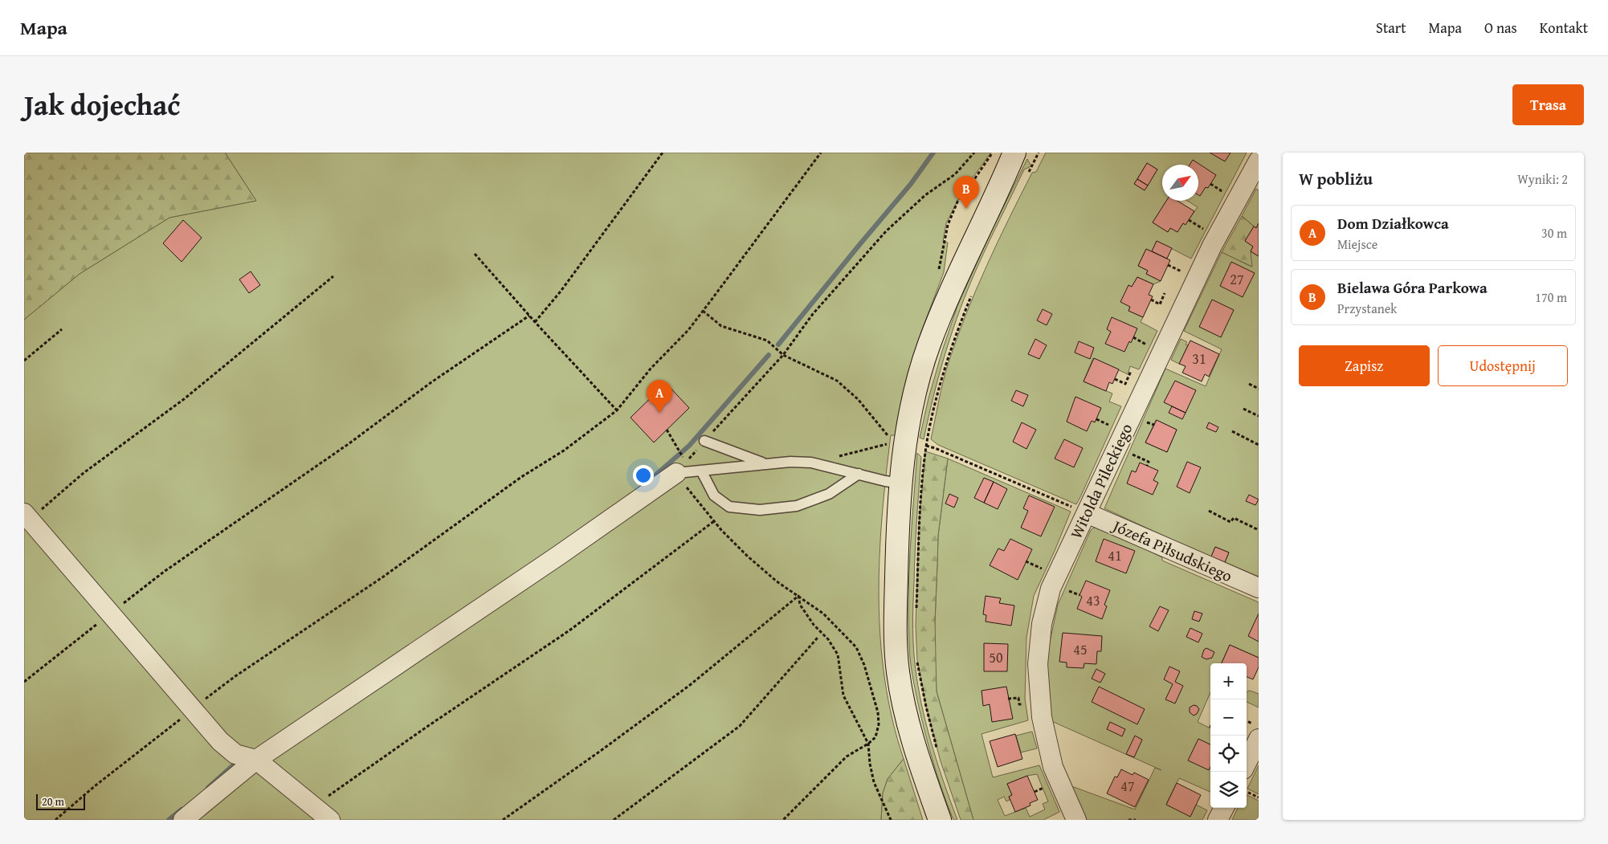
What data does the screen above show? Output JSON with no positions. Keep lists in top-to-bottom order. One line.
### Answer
{"streets":{"street":["Witolda Pileckiego","Józefa Piłsudskiego"]},"crossings":[["Witolda Pileckiego","Józefa Piłsudskiego"]],"house_numbers":["27","31","41","43","45","50","47"],"scale_bar":"20 m","north":"top right","page":{"header":"Mapa","nav":["Start","Mapa","O nas","Kontakt"],"title":"Jak dojechać","buttons":["Trasa",["Zapisz","Udostępnij"]],"heading":["W pobliżu","Wyniki: 2"],"pins":["B","A"],"list":[{"mark":"A","name":"Dom Działkowca","note":"Miejsce","value":"30 m"},{"mark":"B","name":"Bielawa Góra Parkowa","note":"Przystanek","value":"170 m"}],"map_buttons":["+","−"],"scale":"20 m"}}
